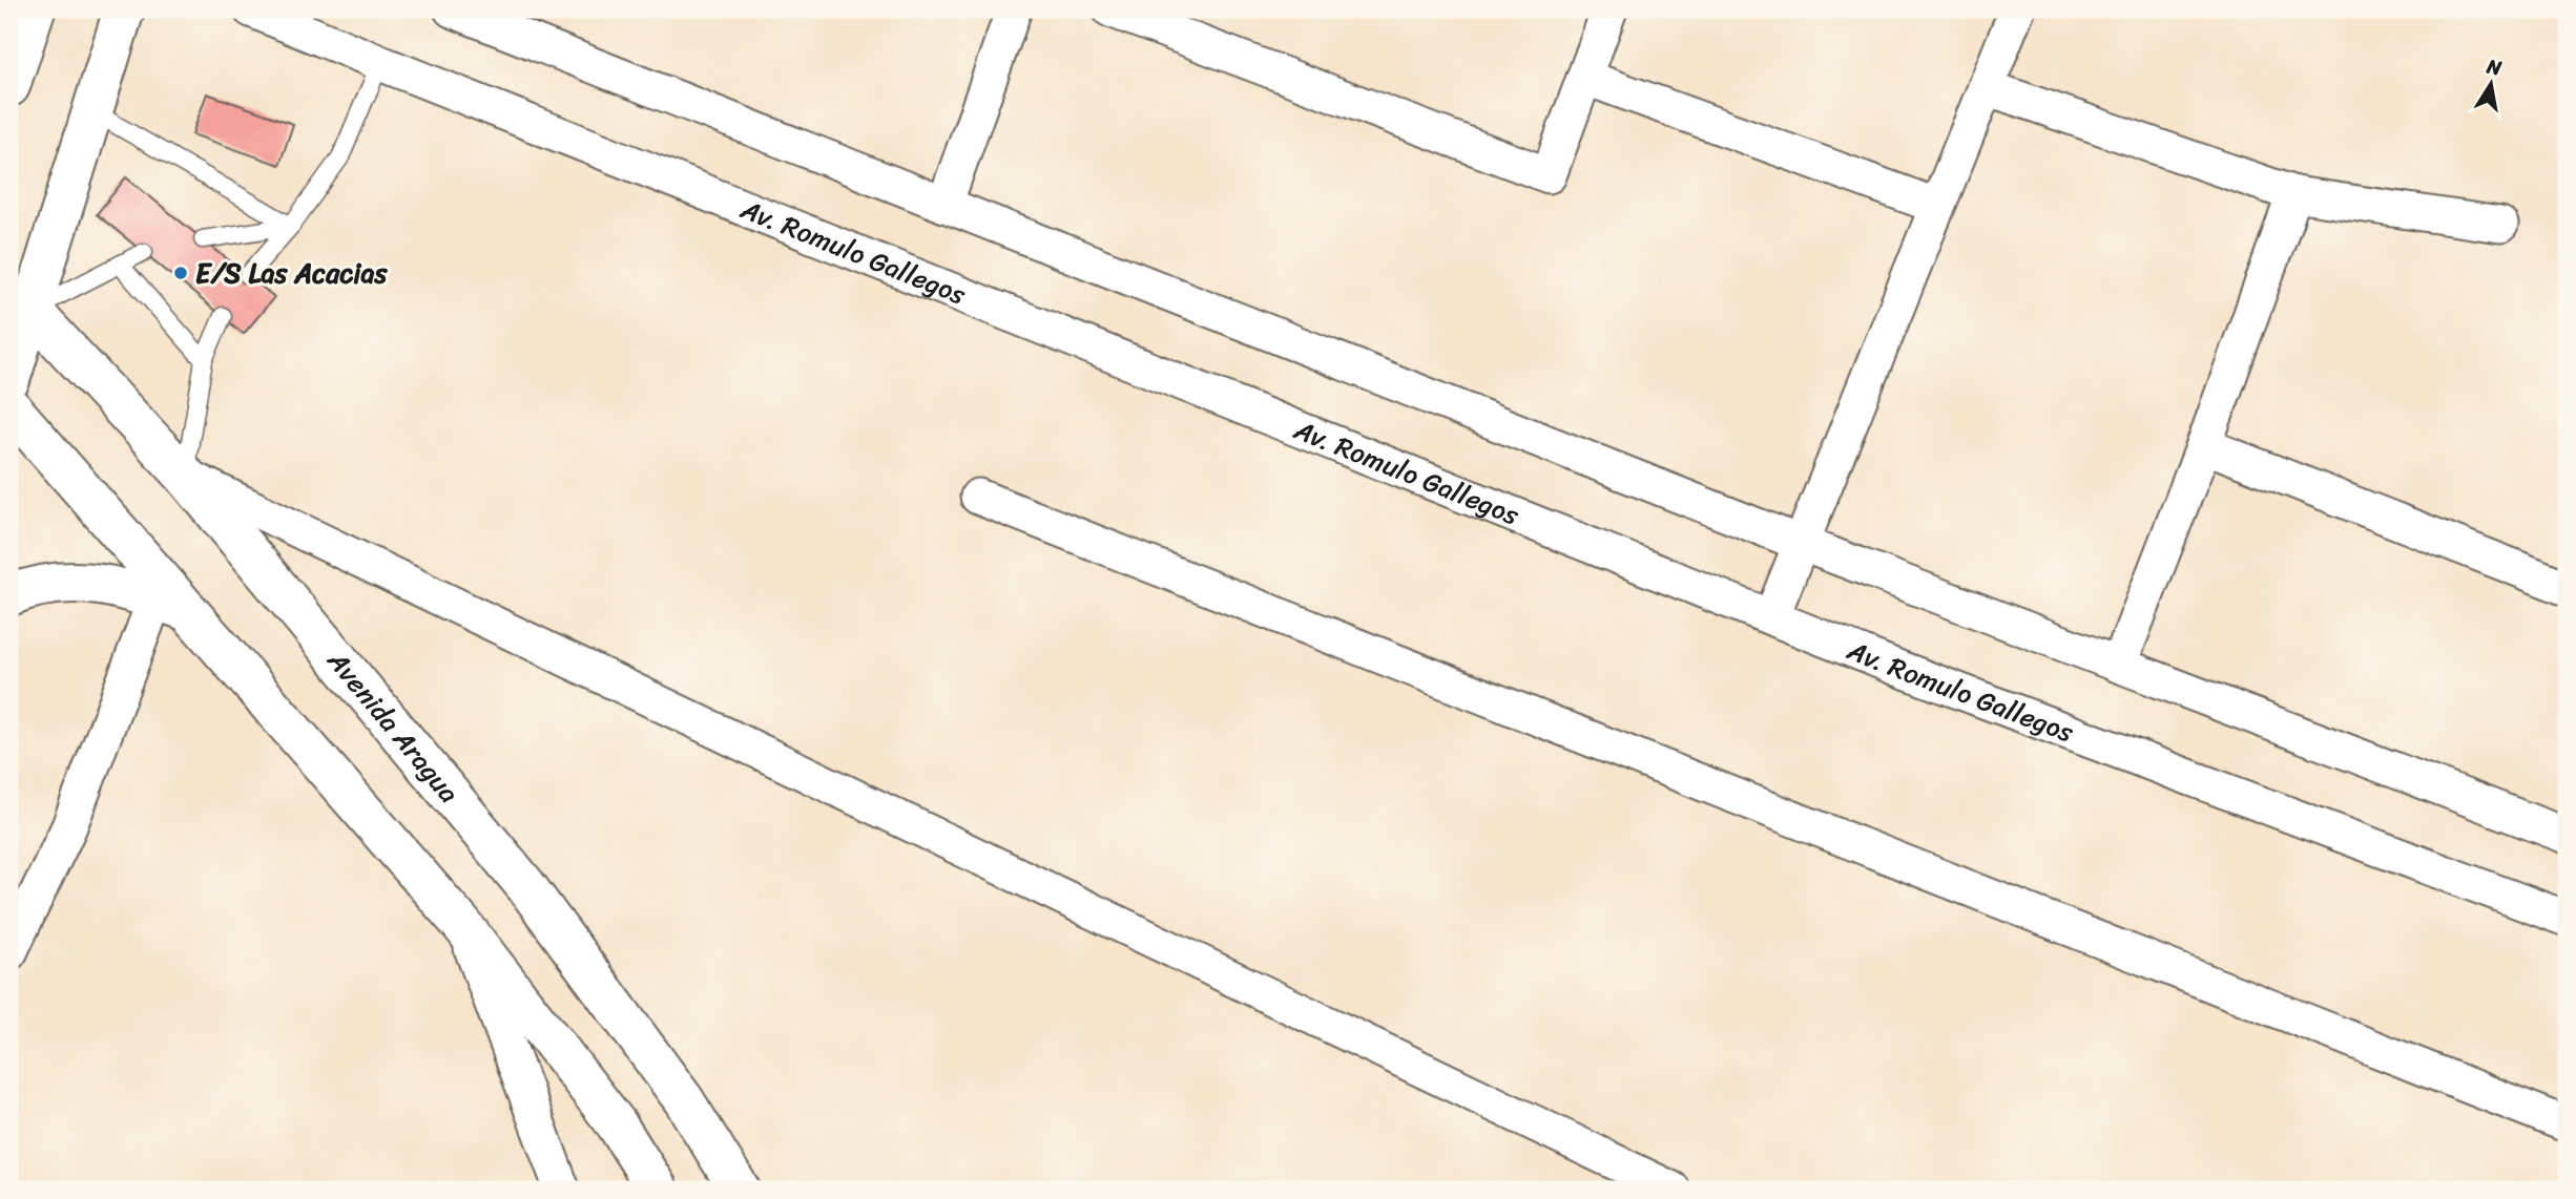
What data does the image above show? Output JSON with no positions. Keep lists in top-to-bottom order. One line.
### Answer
{"streets":{"street":["Av. Romulo Gallegos","Avenida Aragua"]},"places":["E/S Las Acacias"],"north":"top"}
